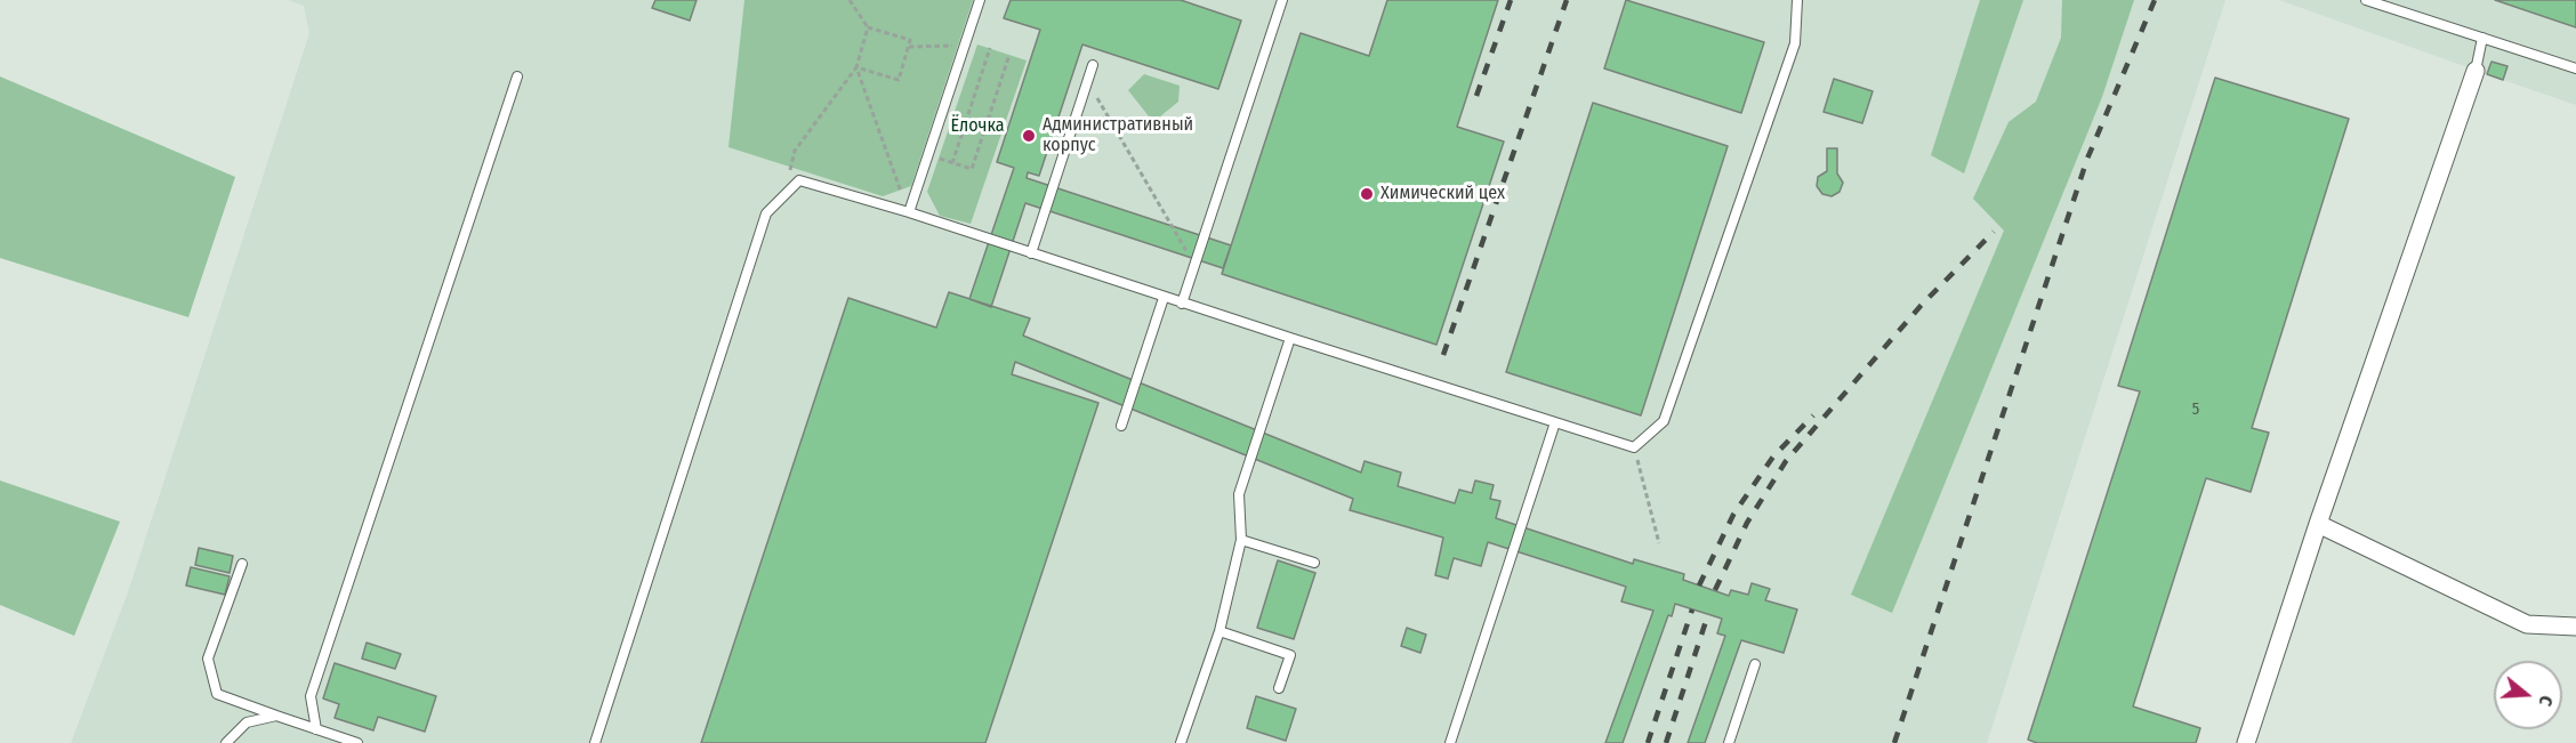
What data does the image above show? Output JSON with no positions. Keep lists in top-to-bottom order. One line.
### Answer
{"parks":["Ёлочка"],"places":["Административный корпус","Химический цех"],"house_numbers":["5"],"north":"right"}
